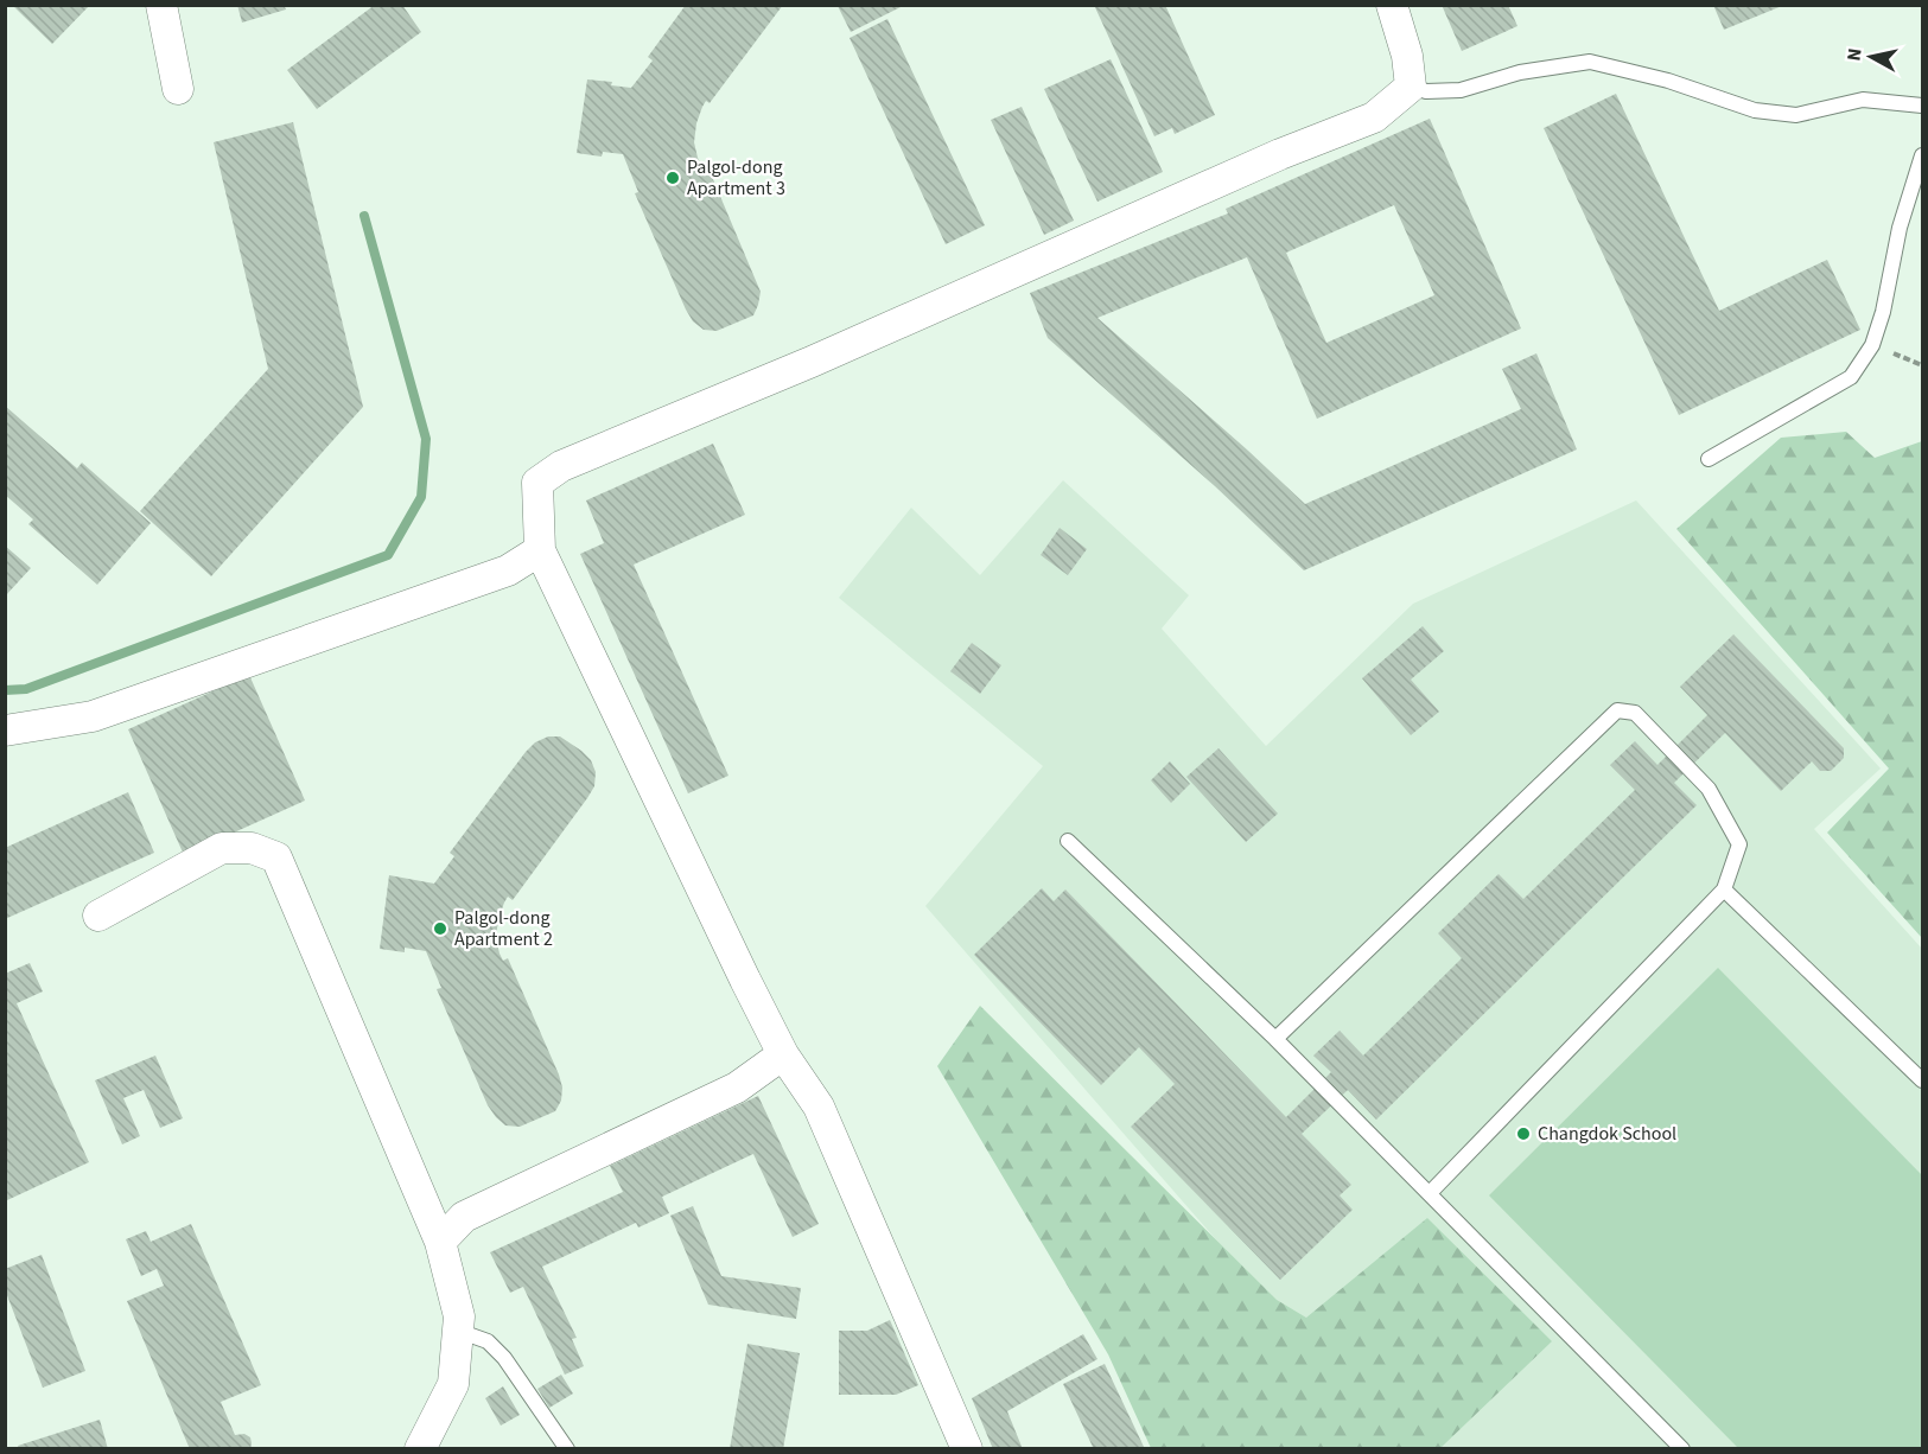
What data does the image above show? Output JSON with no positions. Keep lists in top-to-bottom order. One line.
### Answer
{"places":["Palgol-dong Apartment 3","Palgol-dong Apartment 2","Changdok School"],"north":"left"}
